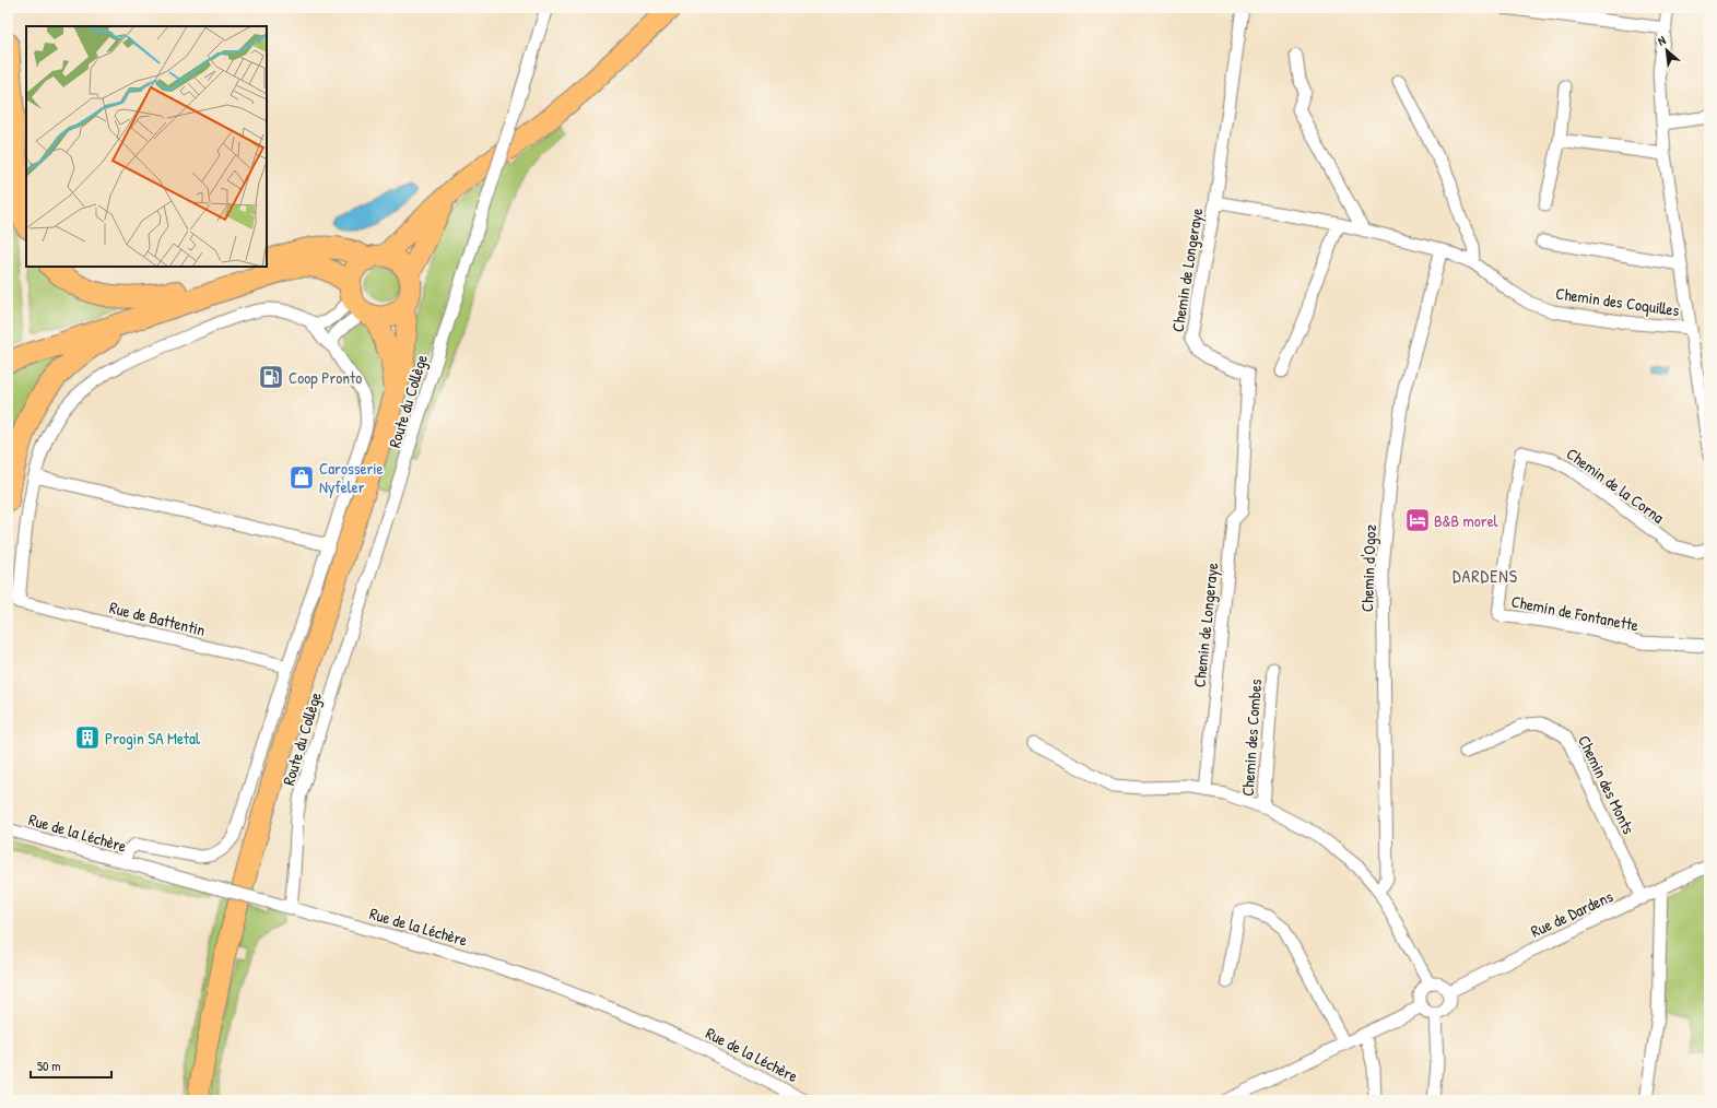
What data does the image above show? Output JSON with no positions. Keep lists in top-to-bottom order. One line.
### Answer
{"streets":{"street":["Chemin de Longeraye","Chemin des Coquilles","Route du Collège","Chemin de la Corna","Chemin d'Ogoz","Chemin de Fontanette","Rue de Battentin","Chemin des Combes","Chemin des Monts","Rue de la Léchère","Rue de Dardens"]},"crossings":[["Chemin de Longeraye","Chemin des Coquilles"],["Chemin de Longeraye","Chemin des Combes"],["Chemin des Coquilles","Chemin d'Ogoz"],["Route du Collège","Rue de la Léchère"],["Chemin de la Corna","Chemin de Fontanette"],["Chemin d'Ogoz","Chemin des Combes"],["Chemin des Combes","Rue de Dardens"],["Chemin des Monts","Rue de Dardens"]],"districts":["DARDENS"],"places":{"fuel station":["Coop Pronto"],"shop":["Carosserie Nyfeler"],"hotel":["B&B morel"],"building":["Progin SA Metal"]},"scale_bar":"50 m","north":"top left"}
